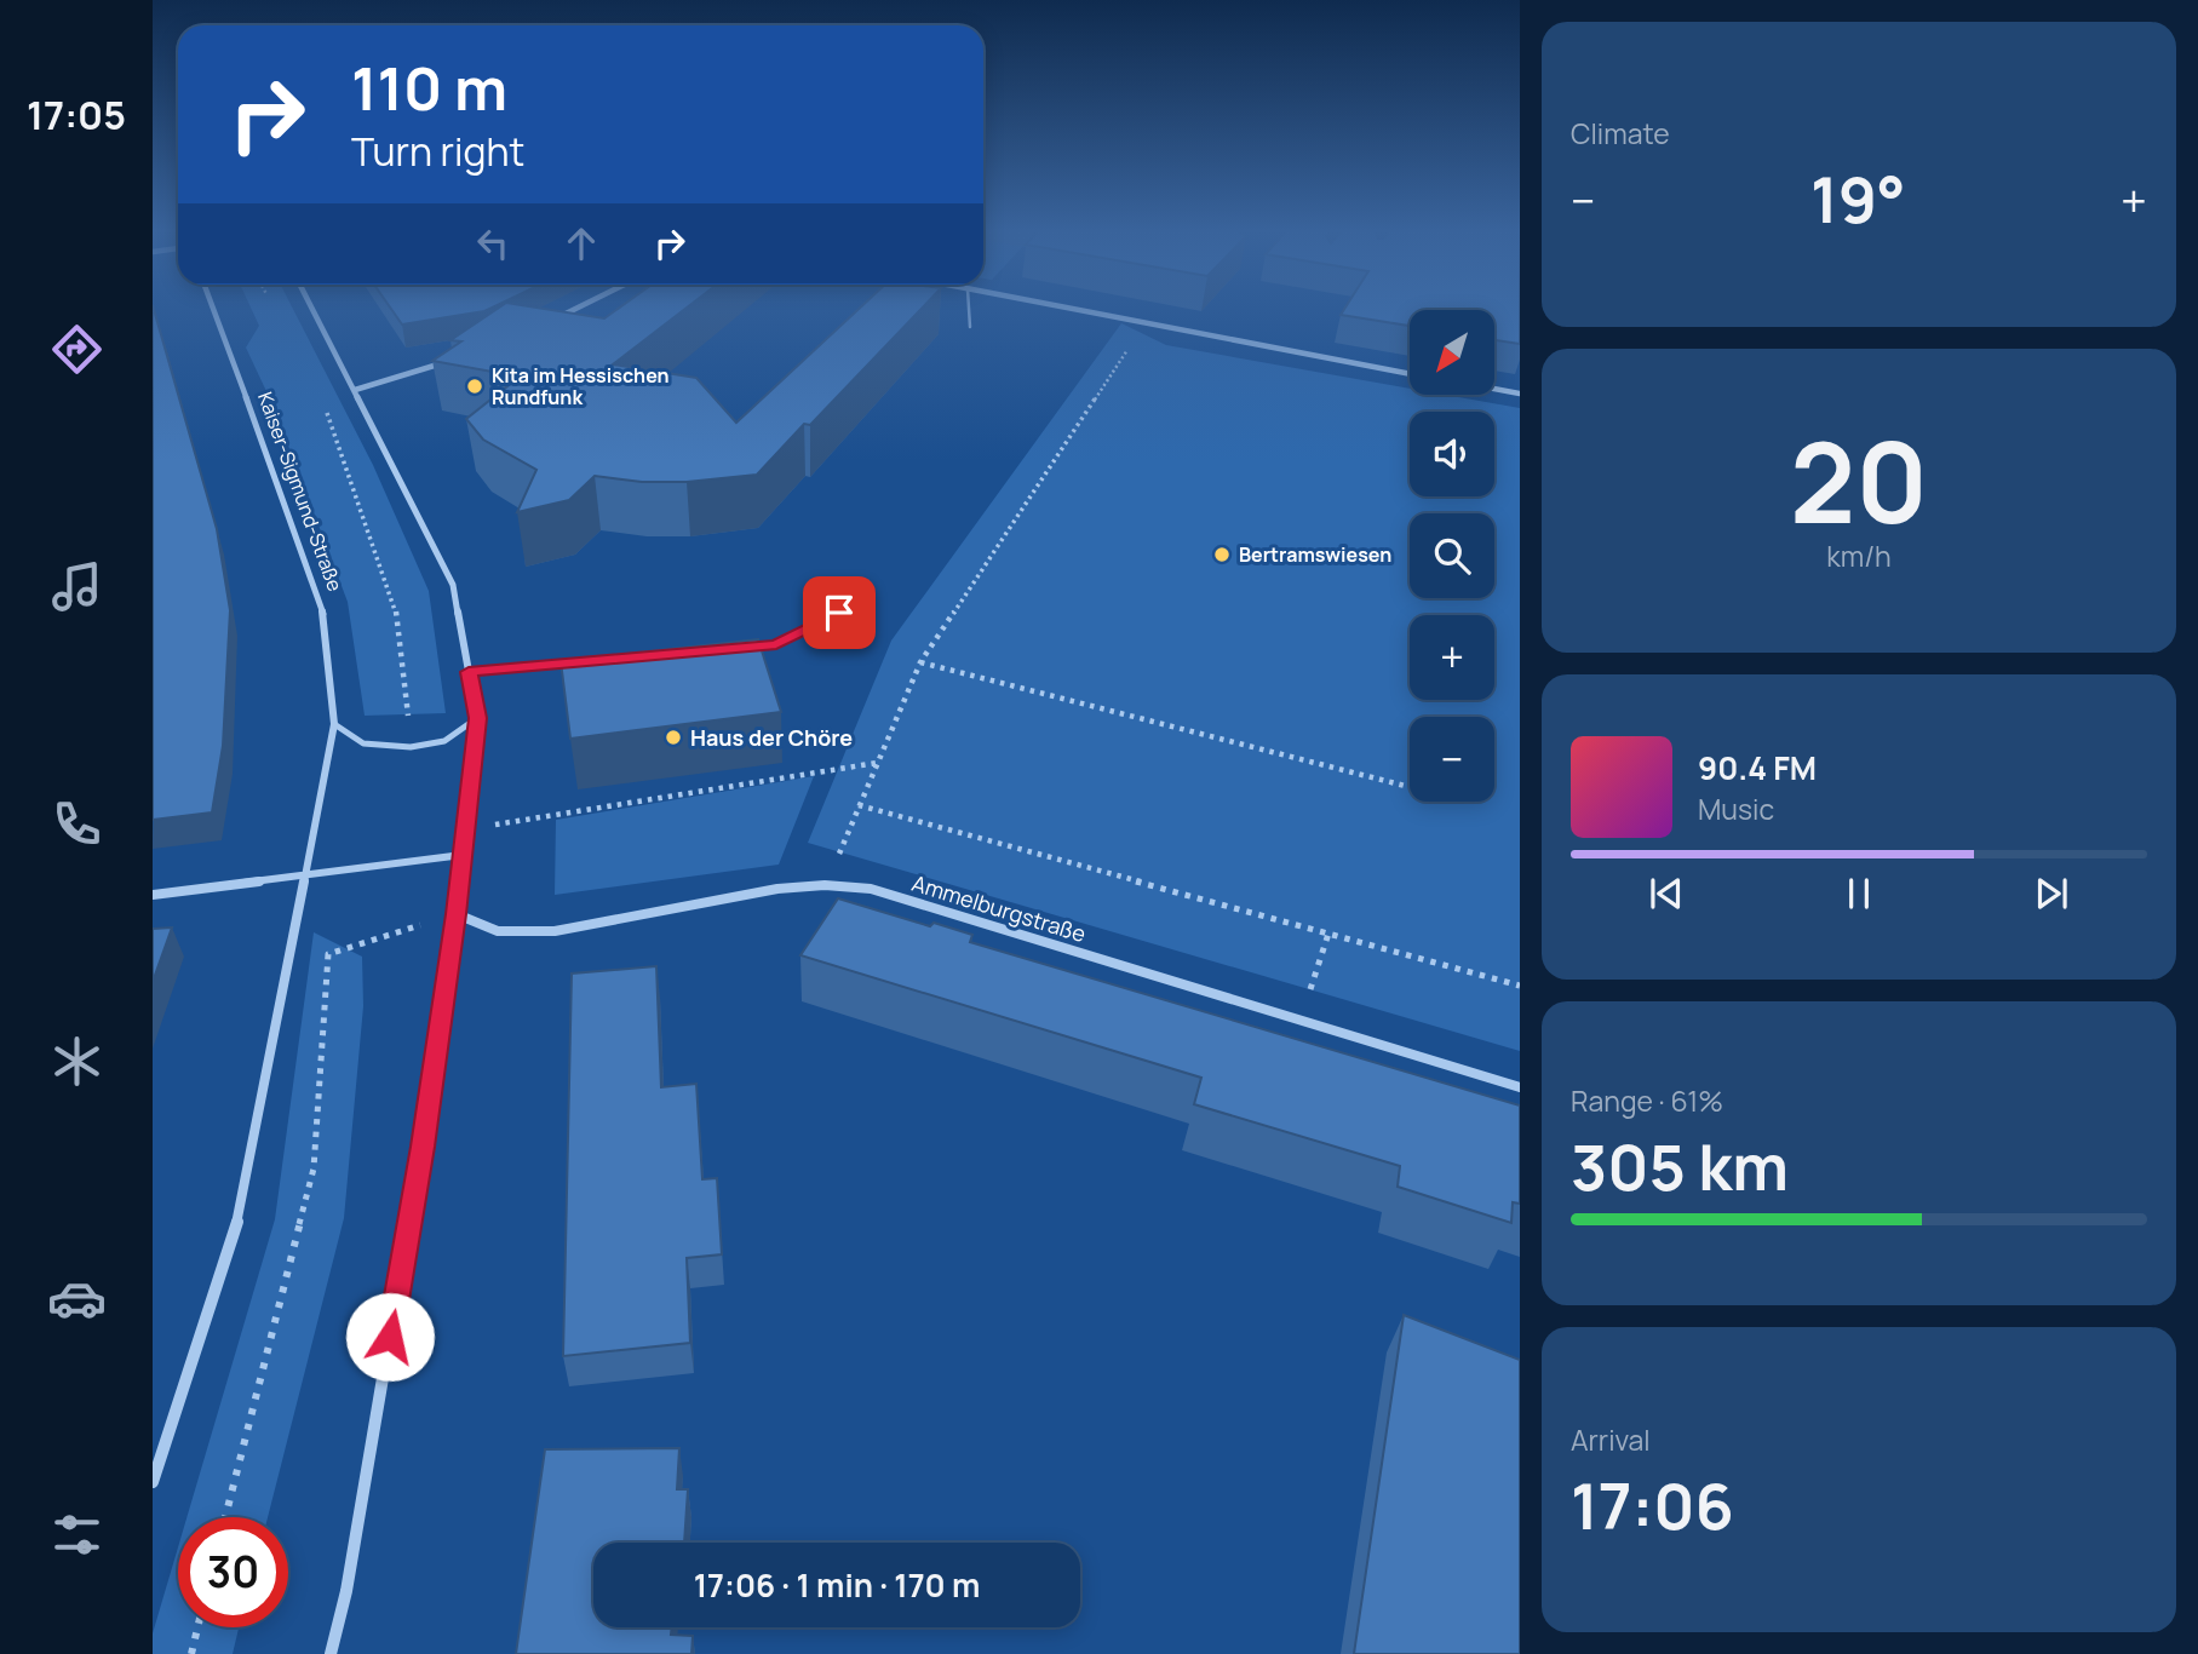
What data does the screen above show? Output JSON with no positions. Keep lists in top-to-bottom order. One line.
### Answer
{"streets":{"street":["Kaiser-Sigmund-Straße","Ammelburgstraße"]},"places":["Kita im Hessischen Rundfunk","Bertramswiesen","Haus der Chöre"],"north":"bottom left","page":{"tabs":"17:05","tile":["Climate",["20","km/h"],["Range · 61%","305 km"],["Arrival","17:06"]],"turn":["110 m","Turn right"],"heat":["−","19°","+"],"map_buttons":["+","−"],"song":["90.4 FM","Music"],"limit":"30","trip":"17:06 · 1 min · 170 m"}}
